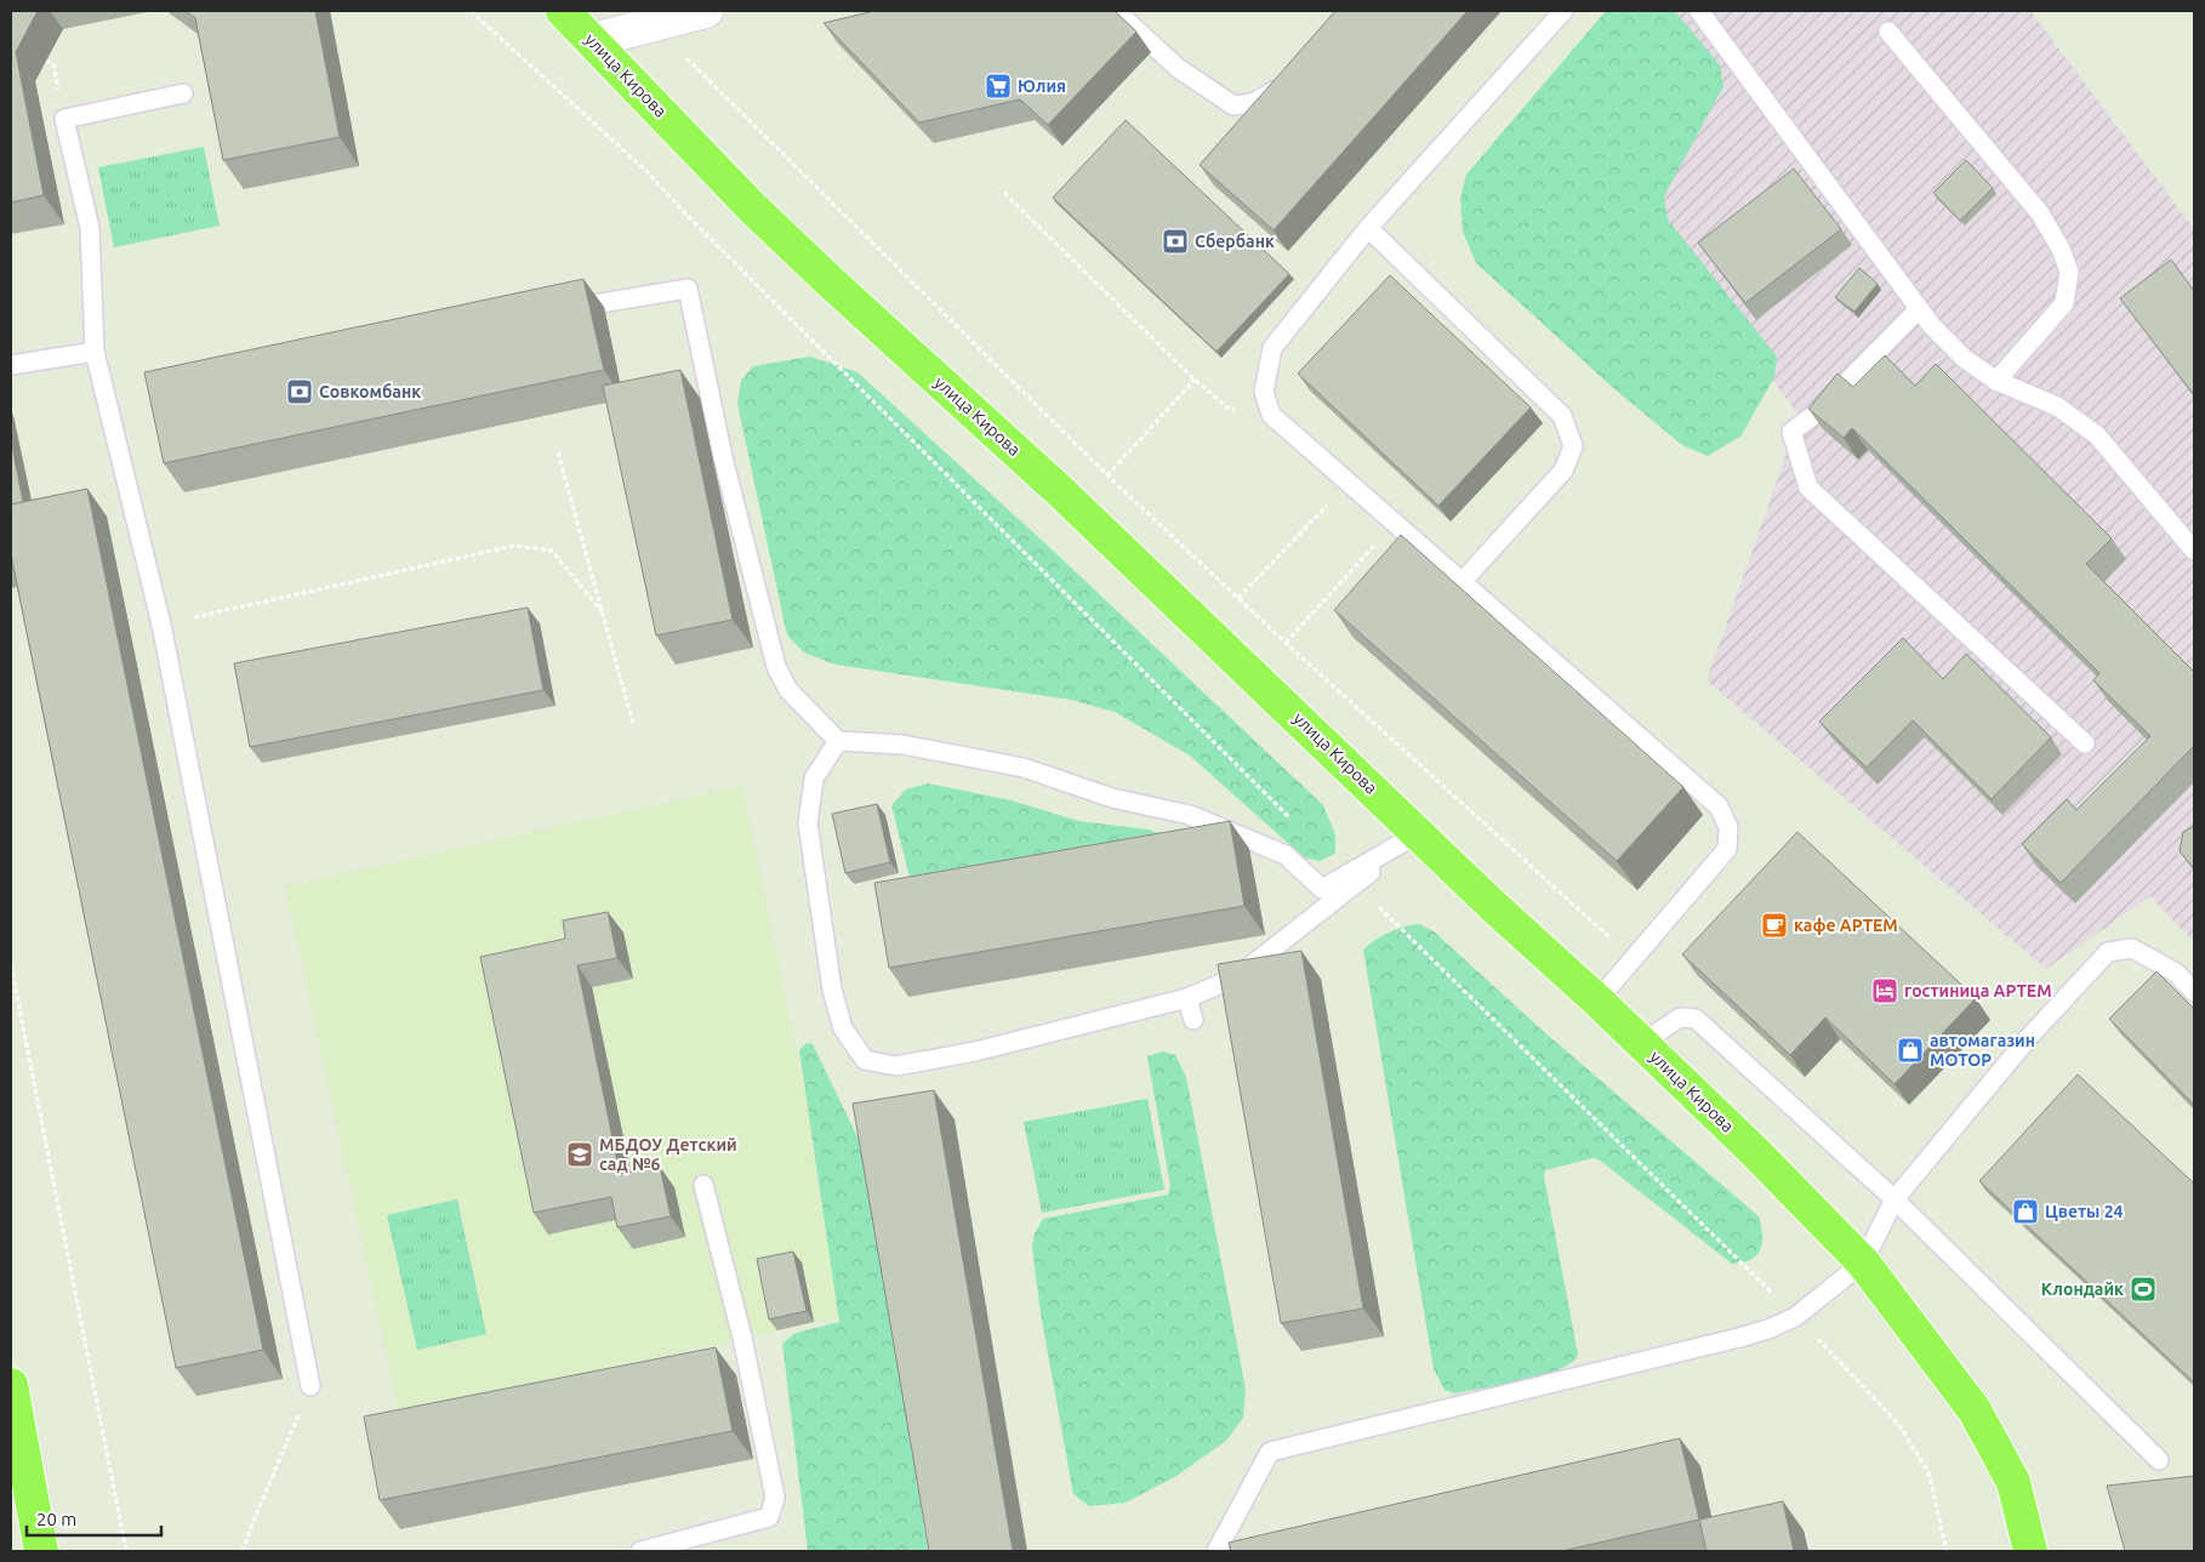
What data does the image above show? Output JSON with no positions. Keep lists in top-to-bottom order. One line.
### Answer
{"streets":{"main road":["улица Кирова"]},"places":{"supermarket":["Юлия"],"bank":["Сбербанк","Совкомбанк"],"cafe":["кафе АРТЕМ"],"hotel":["гостиница АРТЕМ"],"shop":["автомагазин МОТОР","Цветы 24"],"school or university":["МБДОУ Детский сад №6"],"sports":["Клондайк"]},"scale_bar":"20 m"}
